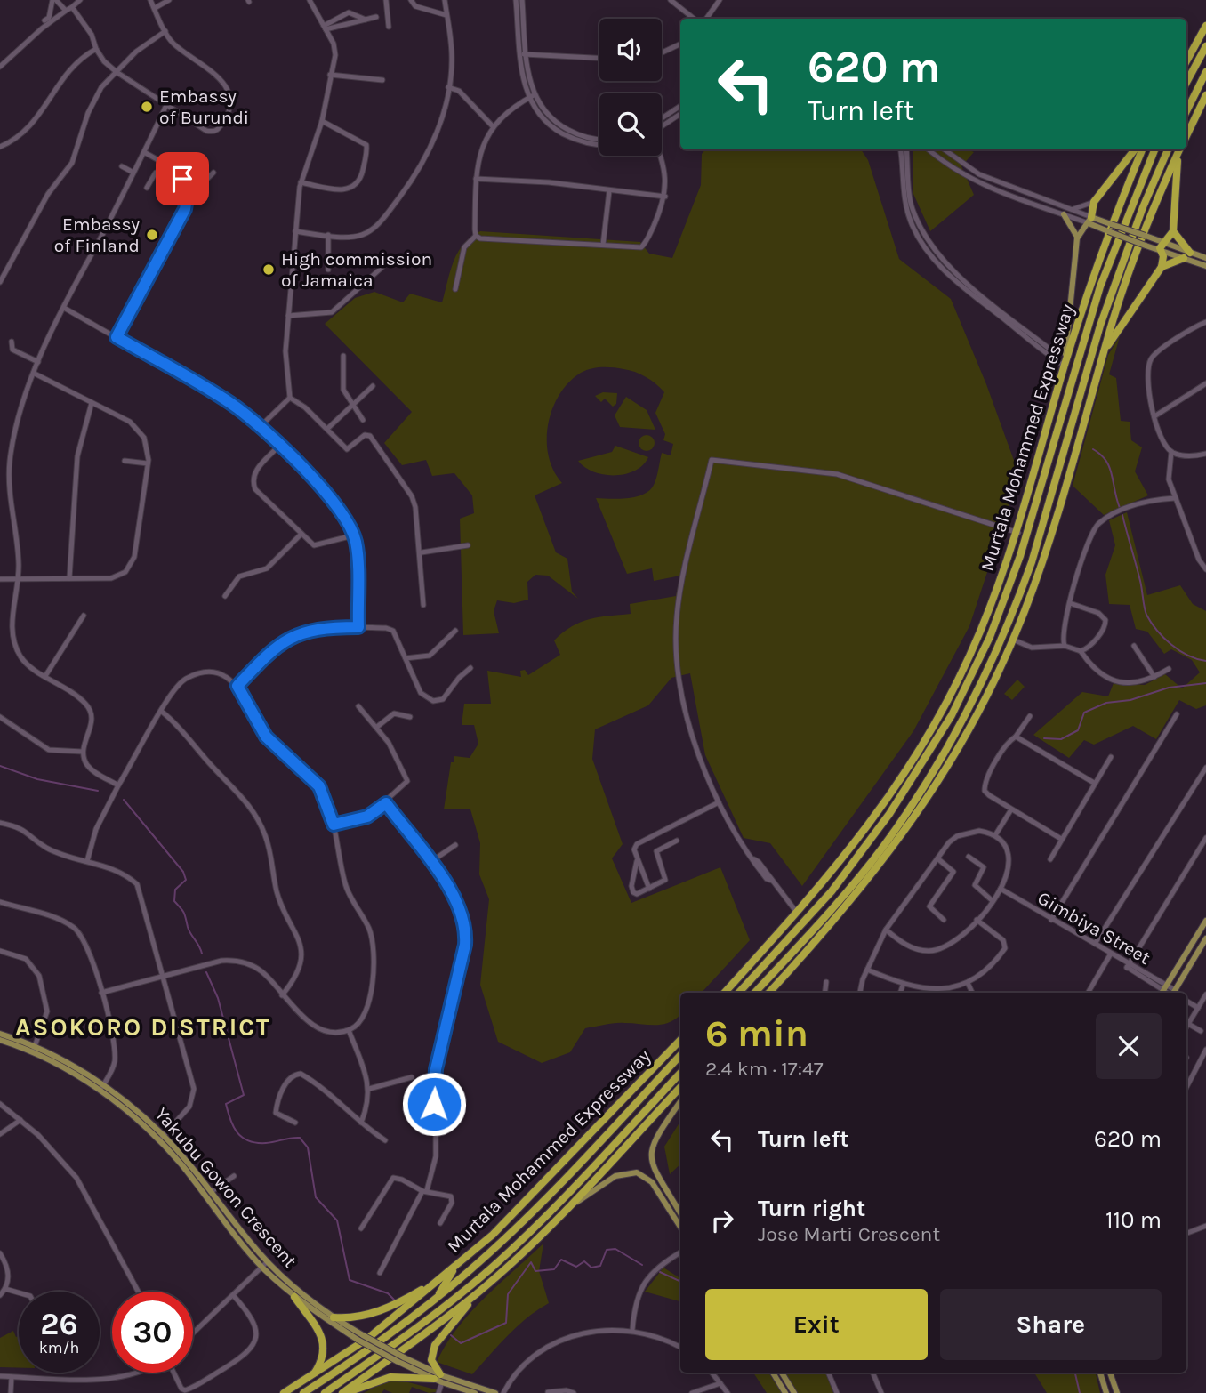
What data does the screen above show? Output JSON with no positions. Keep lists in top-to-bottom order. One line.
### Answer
{"streets":{"highway":["Murtala Mohammed Expressway"],"main road":["Yakubu Gowon Crescent"],"street":["Gimbiya Street"]},"districts":["ASOKORO DISTRICT"],"places":["Embassy of Burundi","Embassy of Finland","High commission of Jamaica"],"page":{"turn":["620 m","Turn left"],"heading":["6 min","2.4 km · 17:47"],"list":[{"name":"Turn left","value":"620 m"},{"name":"Turn right","note":"Jose Marti Crescent","value":"110 m"}],"buttons":["Exit","Share"],"speed":"26 km/h","limit":"30"}}
